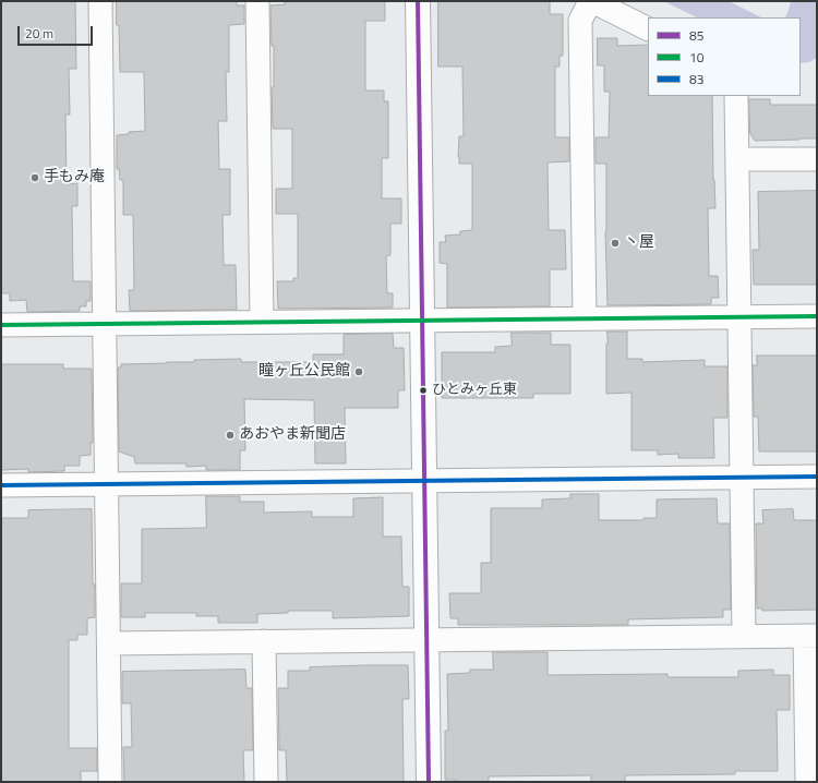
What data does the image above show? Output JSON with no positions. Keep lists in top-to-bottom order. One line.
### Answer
{"places":["手もみ庵","丶屋","瞳ヶ丘公民館","ひとみヶ丘東","あおやま新聞店"],"lines":["transit line 85","transit line 10","transit line 83"],"legend":["85","10","83"],"scale_bar":"20 m"}
